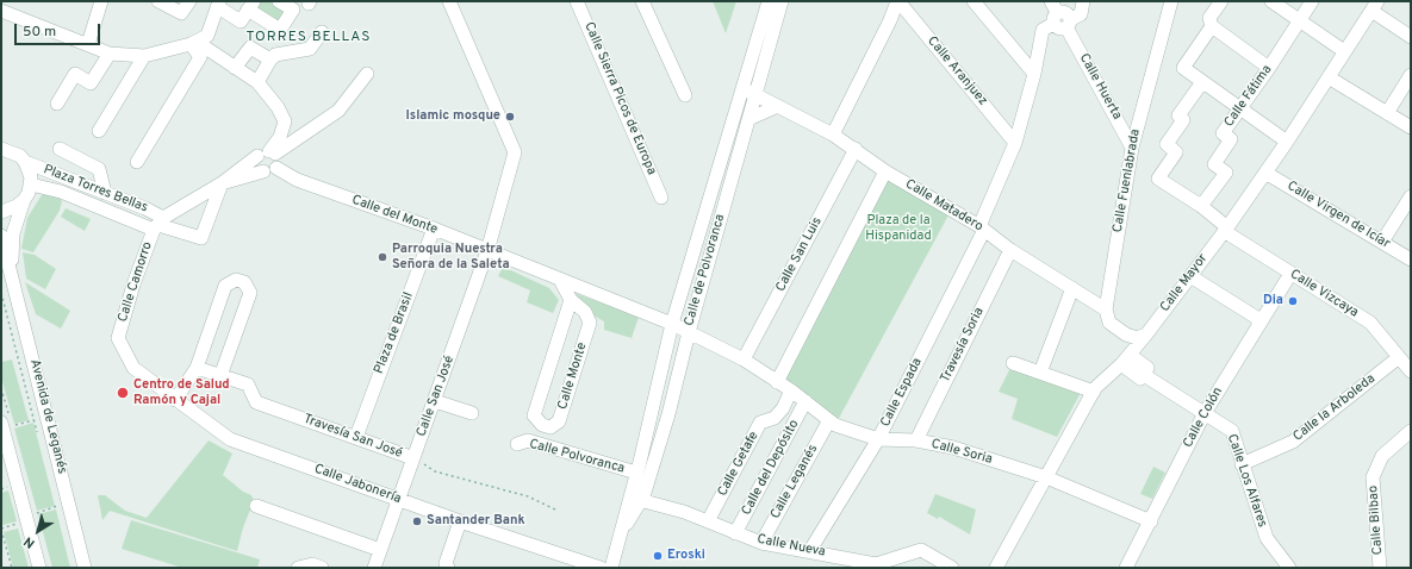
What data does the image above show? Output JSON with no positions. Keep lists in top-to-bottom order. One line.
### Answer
{"streets":{"street":["Calle Aranjuez","Calle Huerta","Calle Fátima","Calle Sierra Picos de Europa","Calle Fuenlabrada","Plaza Torres Bellas","Calle Matadero","Calle del Monte","Calle Virgen de Icíar","Calle San Luis","Calle de Polvoranca","Calle Camorro","Calle Mayor","Calle Vizcaya","Plaza de Brasil","Travesía Soria","Calle Monte","Calle Espada","Calle San José","Calle la Arboleda","Avenida de Leganés","Calle Colón","Travesía San José","Calle Soria","Calle Polvoranca","Calle Getafe","Calle del Depósito","Calle Los Alfares","Calle Leganés","Calle Jabonería","Calle Bilbao","Calle Nueva"]},"crossings":[["Calle Aranjuez","Calle Espada"],["Calle Huerta","Calle Fuenlabrada"],["Calle Fátima","Calle Vizcaya"],["Calle Fuenlabrada","Calle Matadero"],["Plaza Torres Bellas","Calle Camorro"],["Plaza Torres Bellas","Avenida de Leganés"],["Calle Matadero","Calle San Luis"],["Calle Matadero","Calle de Polvoranca"],["Calle Matadero","Travesía Soria"],["Calle Matadero","Calle Espada"],["Calle del Monte","Calle San Luis"],["Calle del Monte","Calle de Polvoranca"],["Calle del Monte","Plaza de Brasil"],["Calle del Monte","Calle Monte"],["Calle del Monte","Calle San José"],["Calle del Monte","Calle Soria"],["Calle Virgen de Icíar","Calle Mayor"],["Calle San Luis","Calle Soria"],["Calle de Polvoranca","Calle Polvoranca"],["Calle de Polvoranca","Calle Nueva"],["Calle Camorro","Calle Jabonería"],["Calle Mayor","Calle Vizcaya"],["Calle Mayor","Calle Soria"],["Calle Mayor","Calle Los Alfares"],["Calle Vizcaya","Calle la Arboleda"],["Calle Vizcaya","Calle Colón"],["Plaza de Brasil","Travesía San José"],["Travesía Soria","Calle Soria"],["Calle Espada","Calle Soria"],["Calle Espada","Calle Nueva"],["Calle San José","Travesía San José"],["Calle San José","Calle Jabonería"],["Calle la Arboleda","Calle Los Alfares"],["Calle Colón","Calle Soria"],["Calle Colón","Calle Los Alfares"],["Calle Soria","Calle Getafe"],["Calle Soria","Calle del Depósito"],["Calle Soria","Calle Leganés"],["Calle Getafe","Calle Nueva"],["Calle del Depósito","Calle Nueva"],["Calle Leganés","Calle Nueva"]],"districts":["TORRES BELLAS"],"parks":["Plaza de la Hispanidad"],"places":["Islamic mosque","Parroquia Nuestra Señora de la Saleta","Dia","Centro de Salud Ramón y Cajal","Santander Bank","Eroski"],"scale_bar":"50 m","north":"bottom left"}
